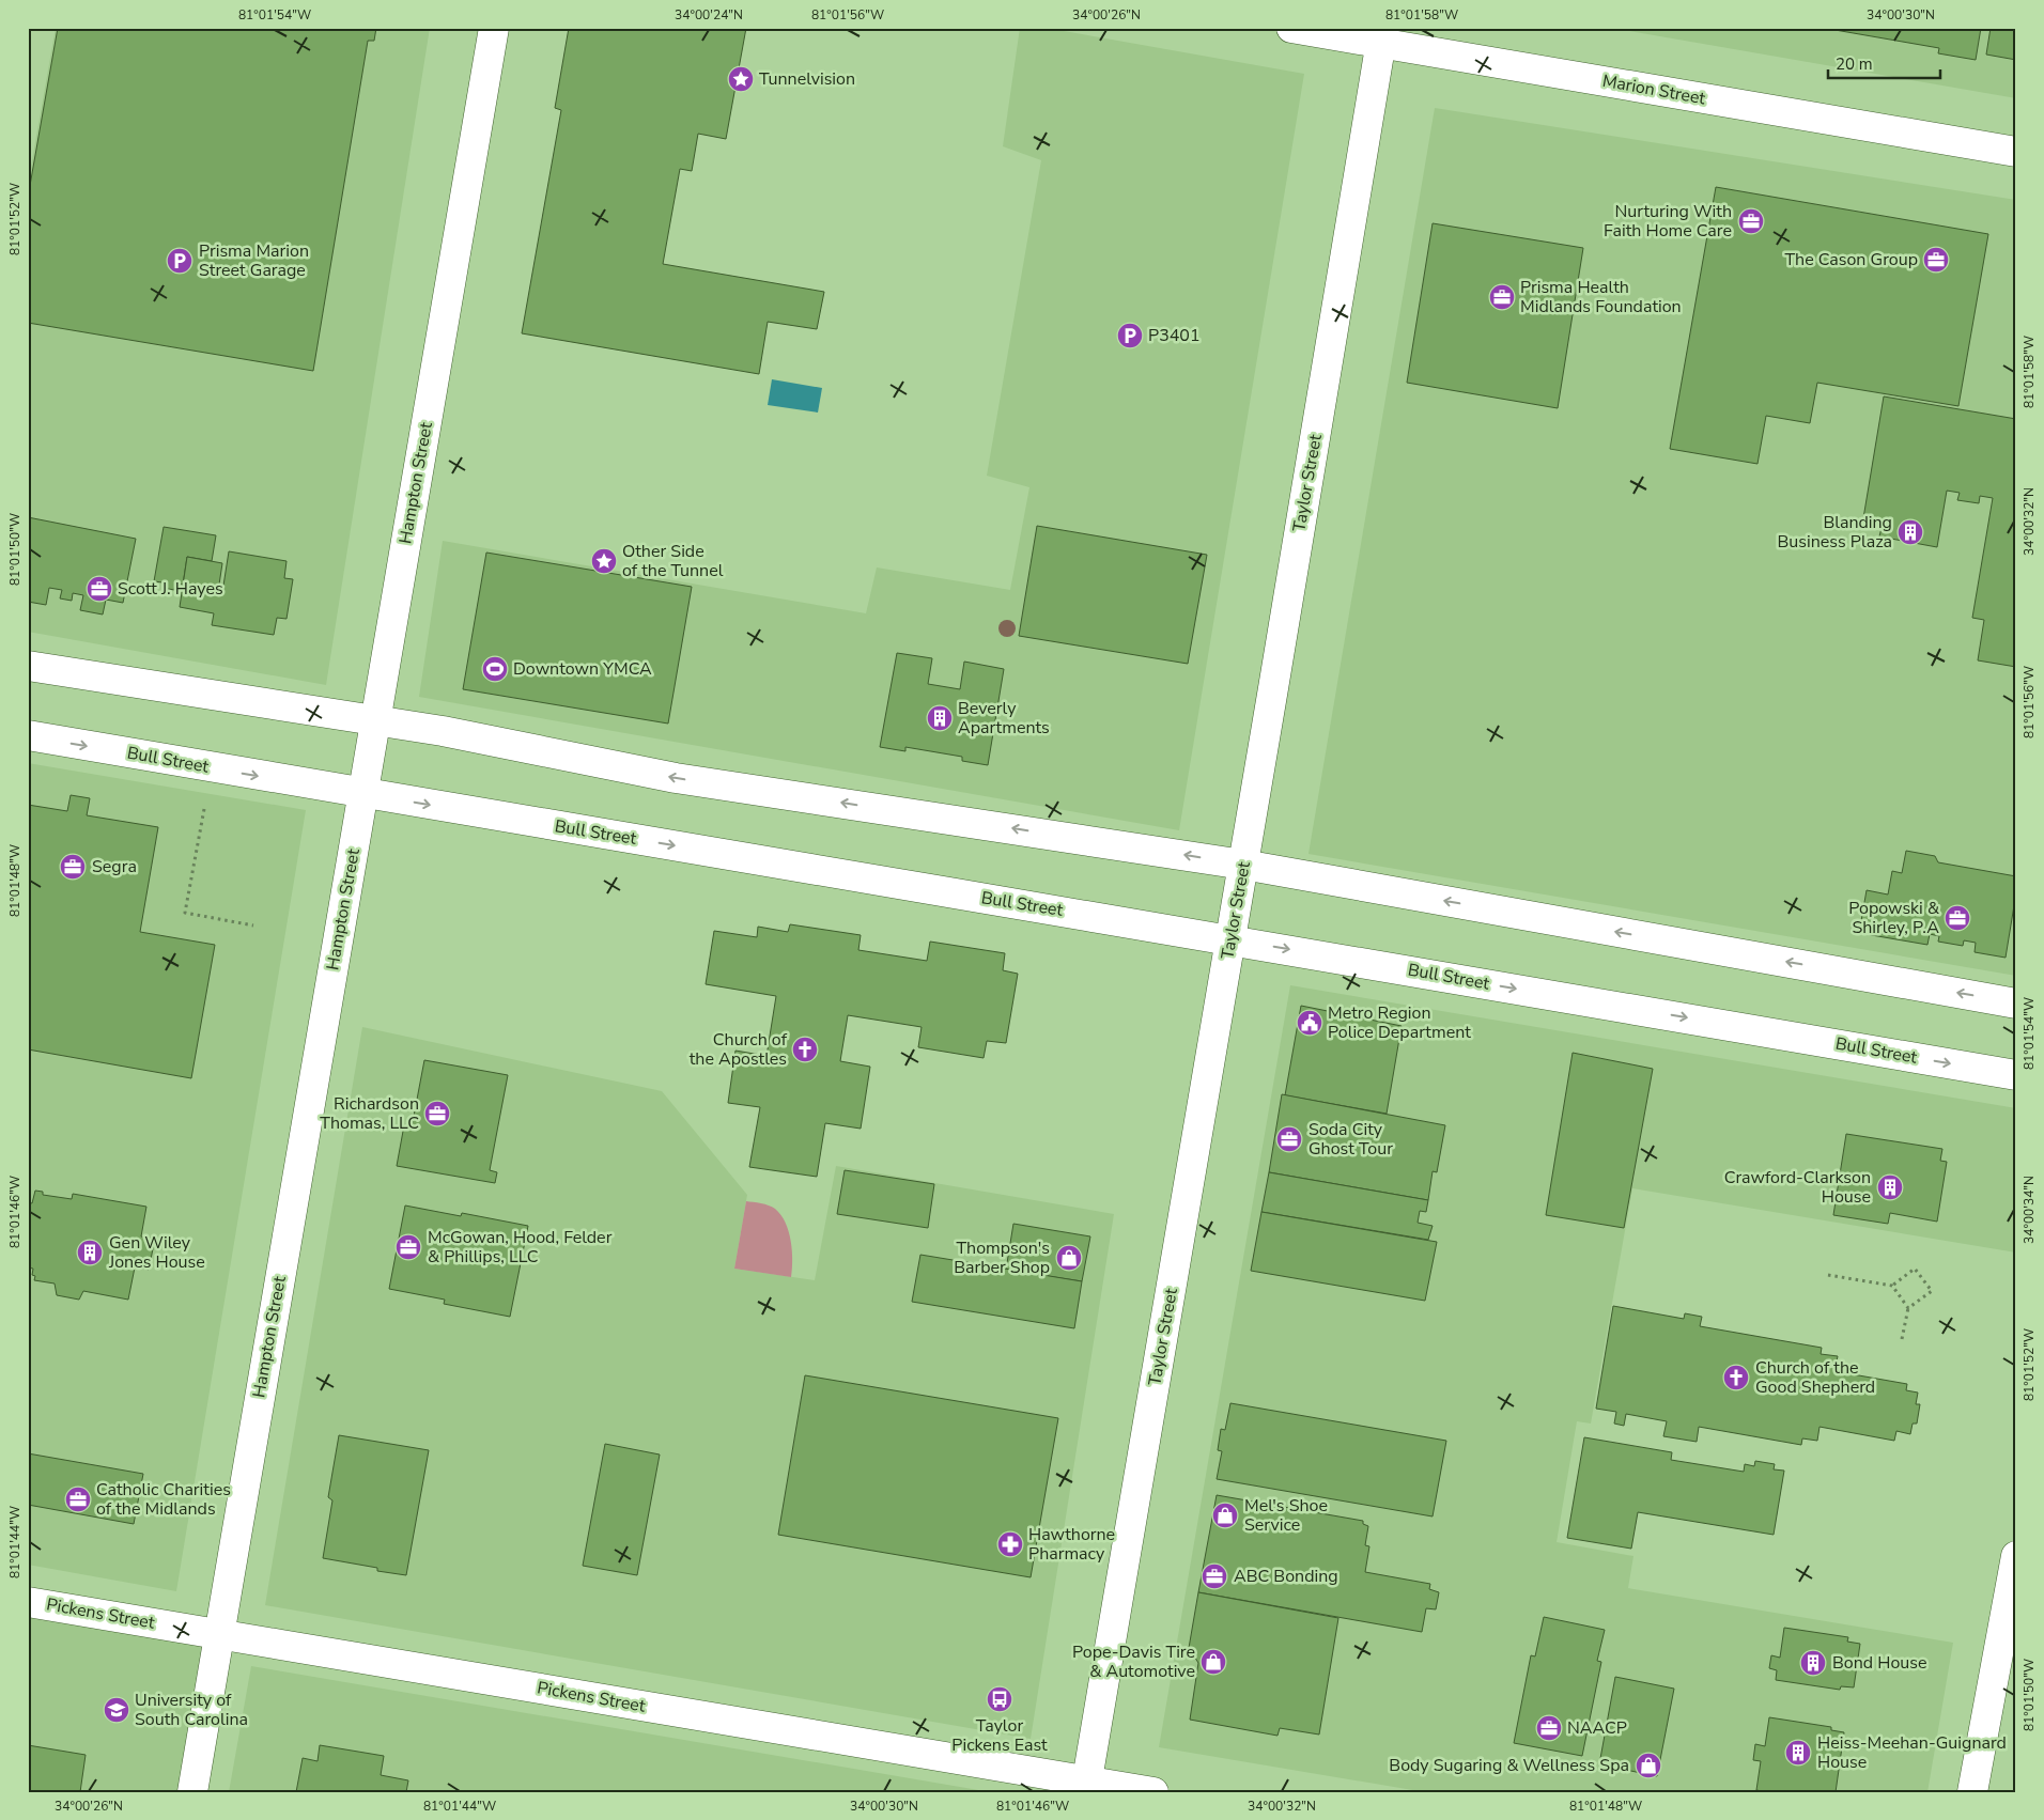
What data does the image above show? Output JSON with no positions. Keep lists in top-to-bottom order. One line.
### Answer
{"streets":{"main road":["Marion Street","Hampton Street","Taylor Street","Bull Street","Pickens Street"]},"crossings":[["Marion Street","Taylor Street"],["Hampton Street","Bull Street"],["Hampton Street","Pickens Street"],["Taylor Street","Bull Street"],["Taylor Street","Pickens Street"]],"places":{"place":["Tunnelvision","Other Side of the Tunnel"],"office":["Nurturing With Faith Home Care","The Cason Group","Prisma Health Midlands Foundation","Scott J. Hayes","Segra","Popowski & Shirley, P.A","Richardson Thomas, LLC","Soda City Ghost Tour","McGowan, Hood, Felder & Phillips, LLC","Catholic Charities of the Midlands","ABC Bonding","NAACP"],"parking":["Prisma Marion Street Garage","P3401"],"building":["Blanding Business Plaza","Beverly Apartments","Crawford-Clarkson House","Gen Wiley Jones House","Bond House","Heiss-Meehan-Guignard House"],"sports":["Downtown YMCA"],"public building":["Metro Region Police Department"],"church":["Church of the Apostles","Church of the Good Shepherd"],"shop":["Thompson's Barber Shop","Mel's Shoe Service","Pope-Davis Tire & Automotive","Body Sugaring & Wellness Spa"],"pharmacy":["Hawthorne Pharmacy"],"bus stop":["Taylor Pickens East"],"school or university":["University of South Carolina"]},"scale_bar":"20 m","coordinates":["81°01'54\"W","34°00'24\"N","81°01'56\"W","34°00'26\"N","81°01'58\"W","34°00'30\"N","81°01'52\"W","34°00'32\"N","81°01'50\"W","81°01'48\"W","34°00'34\"N","81°01'46\"W","81°01'44\"W"]}
